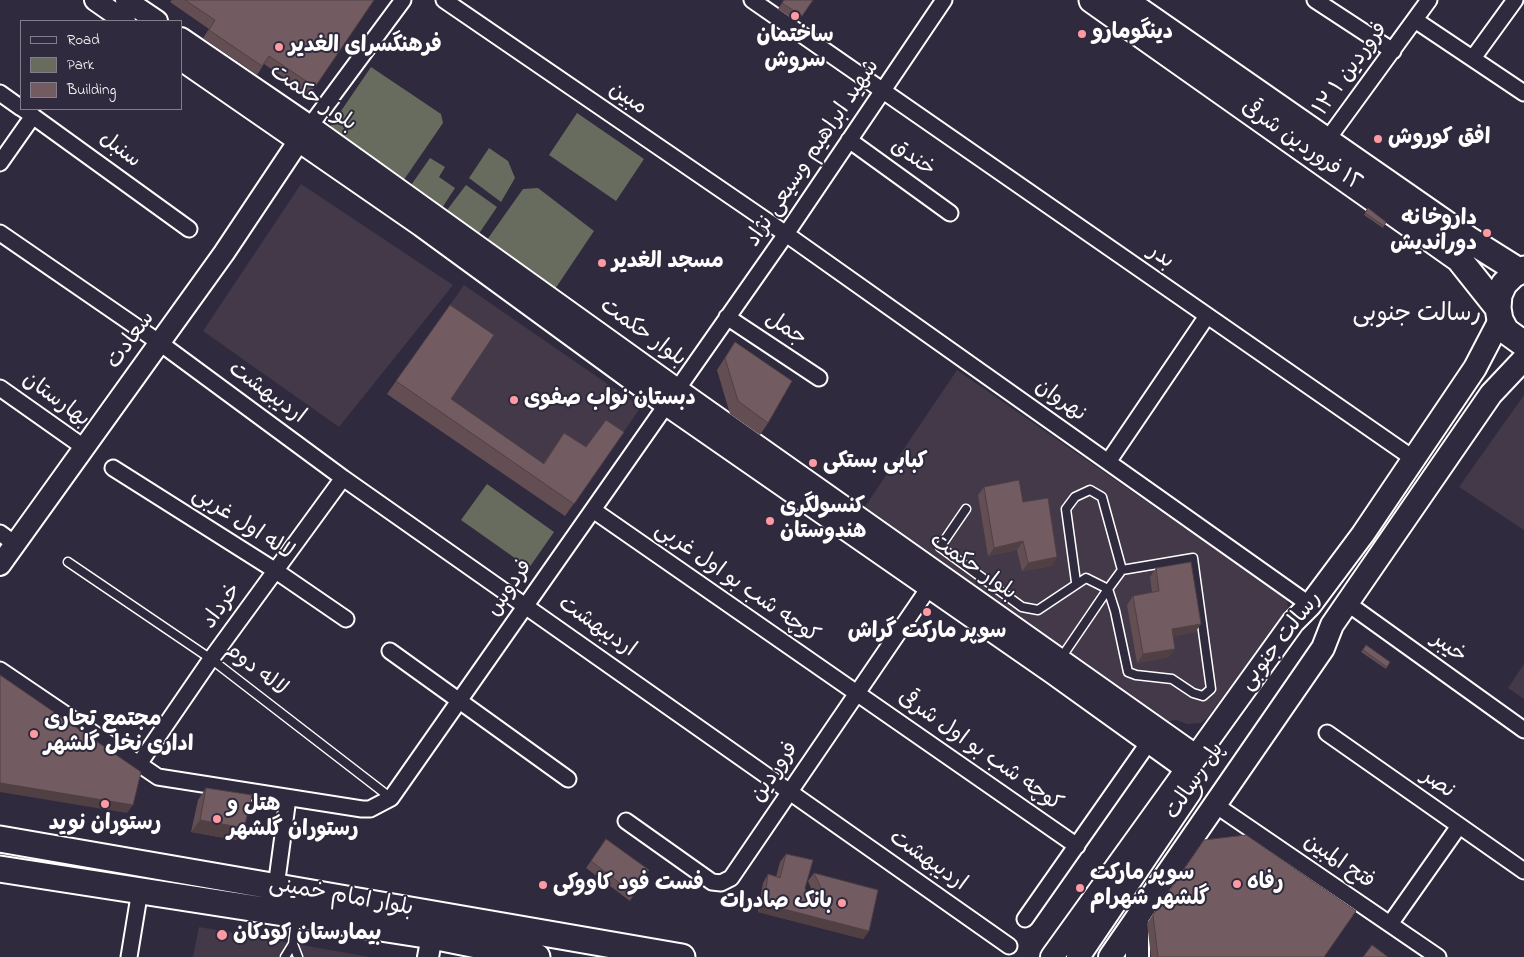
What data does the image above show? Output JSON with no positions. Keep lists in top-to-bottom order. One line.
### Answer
{"streets":{"main road":["١٢ فروردین شرقی","رسالت جنوبی","پل رسالت","بلوار امام خمینی"],"street":["۱۲ فروردین ۱","بلوار حکمت","مبین","سنبل","شهید ابراهیم وسیعی نژاد","خندق","بدر","جمل","سعادت","اردیبهشت","بهارستان","نهروان","لاله اول غربی","کوچه شب بو اول غربی","فردوس","خرداد","خیبر","کوچه شب بو اول شرقی","فروردین","نصر","فتح المبین"],"lane":["لاله دوم"]},"crossings":[["۱۲ فروردین ۱","١٢ فروردین شرقی"],["بلوار حکمت","شهید ابراهیم وسیعی نژاد"],["بلوار حکمت","سعادت"],["بلوار حکمت","فردوس"],["بلوار حکمت","رسالت جنوبی"],["بلوار حکمت","فروردین"],["مبین","شهید ابراهیم وسیعی نژاد"],["مبین","نهروان"],["١٢ فروردین شرقی","رسالت جنوبی"],["شهید ابراهیم وسیعی نژاد","خندق"],["شهید ابراهیم وسیعی نژاد","بدر"],["شهید ابراهیم وسیعی نژاد","جمل"],["شهید ابراهیم وسیعی نژاد","نهروان"],["شهید ابراهیم وسیعی نژاد","فردوس"],["بدر","رسالت جنوبی"],["سعادت","اردیبهشت"],["سعادت","بهارستان"],["اردیبهشت","فردوس"],["اردیبهشت","خرداد"],["اردیبهشت","فروردین"],["نهروان","رسالت جنوبی"],["نهروان","پل رسالت"],["لاله اول غربی","خرداد"],["کوچه شب بو اول غربی","فردوس"],["کوچه شب بو اول غربی","کوچه شب بو اول شرقی"],["کوچه شب بو اول غربی","فروردین"],["فردوس","لاله دوم"],["خرداد","لاله دوم"],["رسالت جنوبی","خیبر"],["رسالت جنوبی","پل رسالت"],["رسالت جنوبی","فتح المبین"],["کوچه شب بو اول شرقی","فروردین"]],"districts":["رسالت جنوبی"],"places":["ساختمان سروش","دینگومارو","فرهنگسرای الغدیر","افق کوروش","داروخانه دوراندیش","مسجد الغدیر","دبستان نواب صفوی","کبابی بستکی","کنسولگری هندوستان","سوپر مارکت گراش","مجتمع تجاری اداری نخل گلشهر","رستوران نوید","هتل و رستوران گلشهر","رفاه","فست فود کاووکی","سوپر مارکت گلشهر شهرام","بانک صادرات","بیمارستان کودکان"],"legend":["Road","Park","Building"]}
